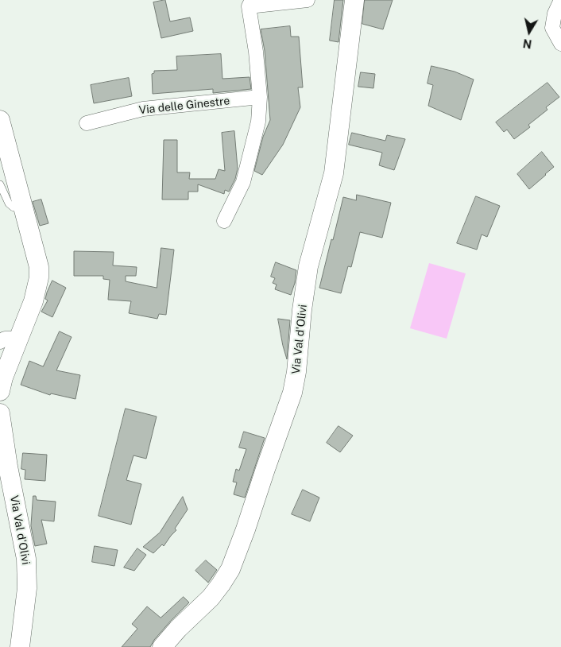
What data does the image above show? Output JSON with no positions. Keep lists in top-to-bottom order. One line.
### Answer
{"streets":{"street":["Via delle Ginestre","Via Val d'Olivi"]},"north":"bottom"}
